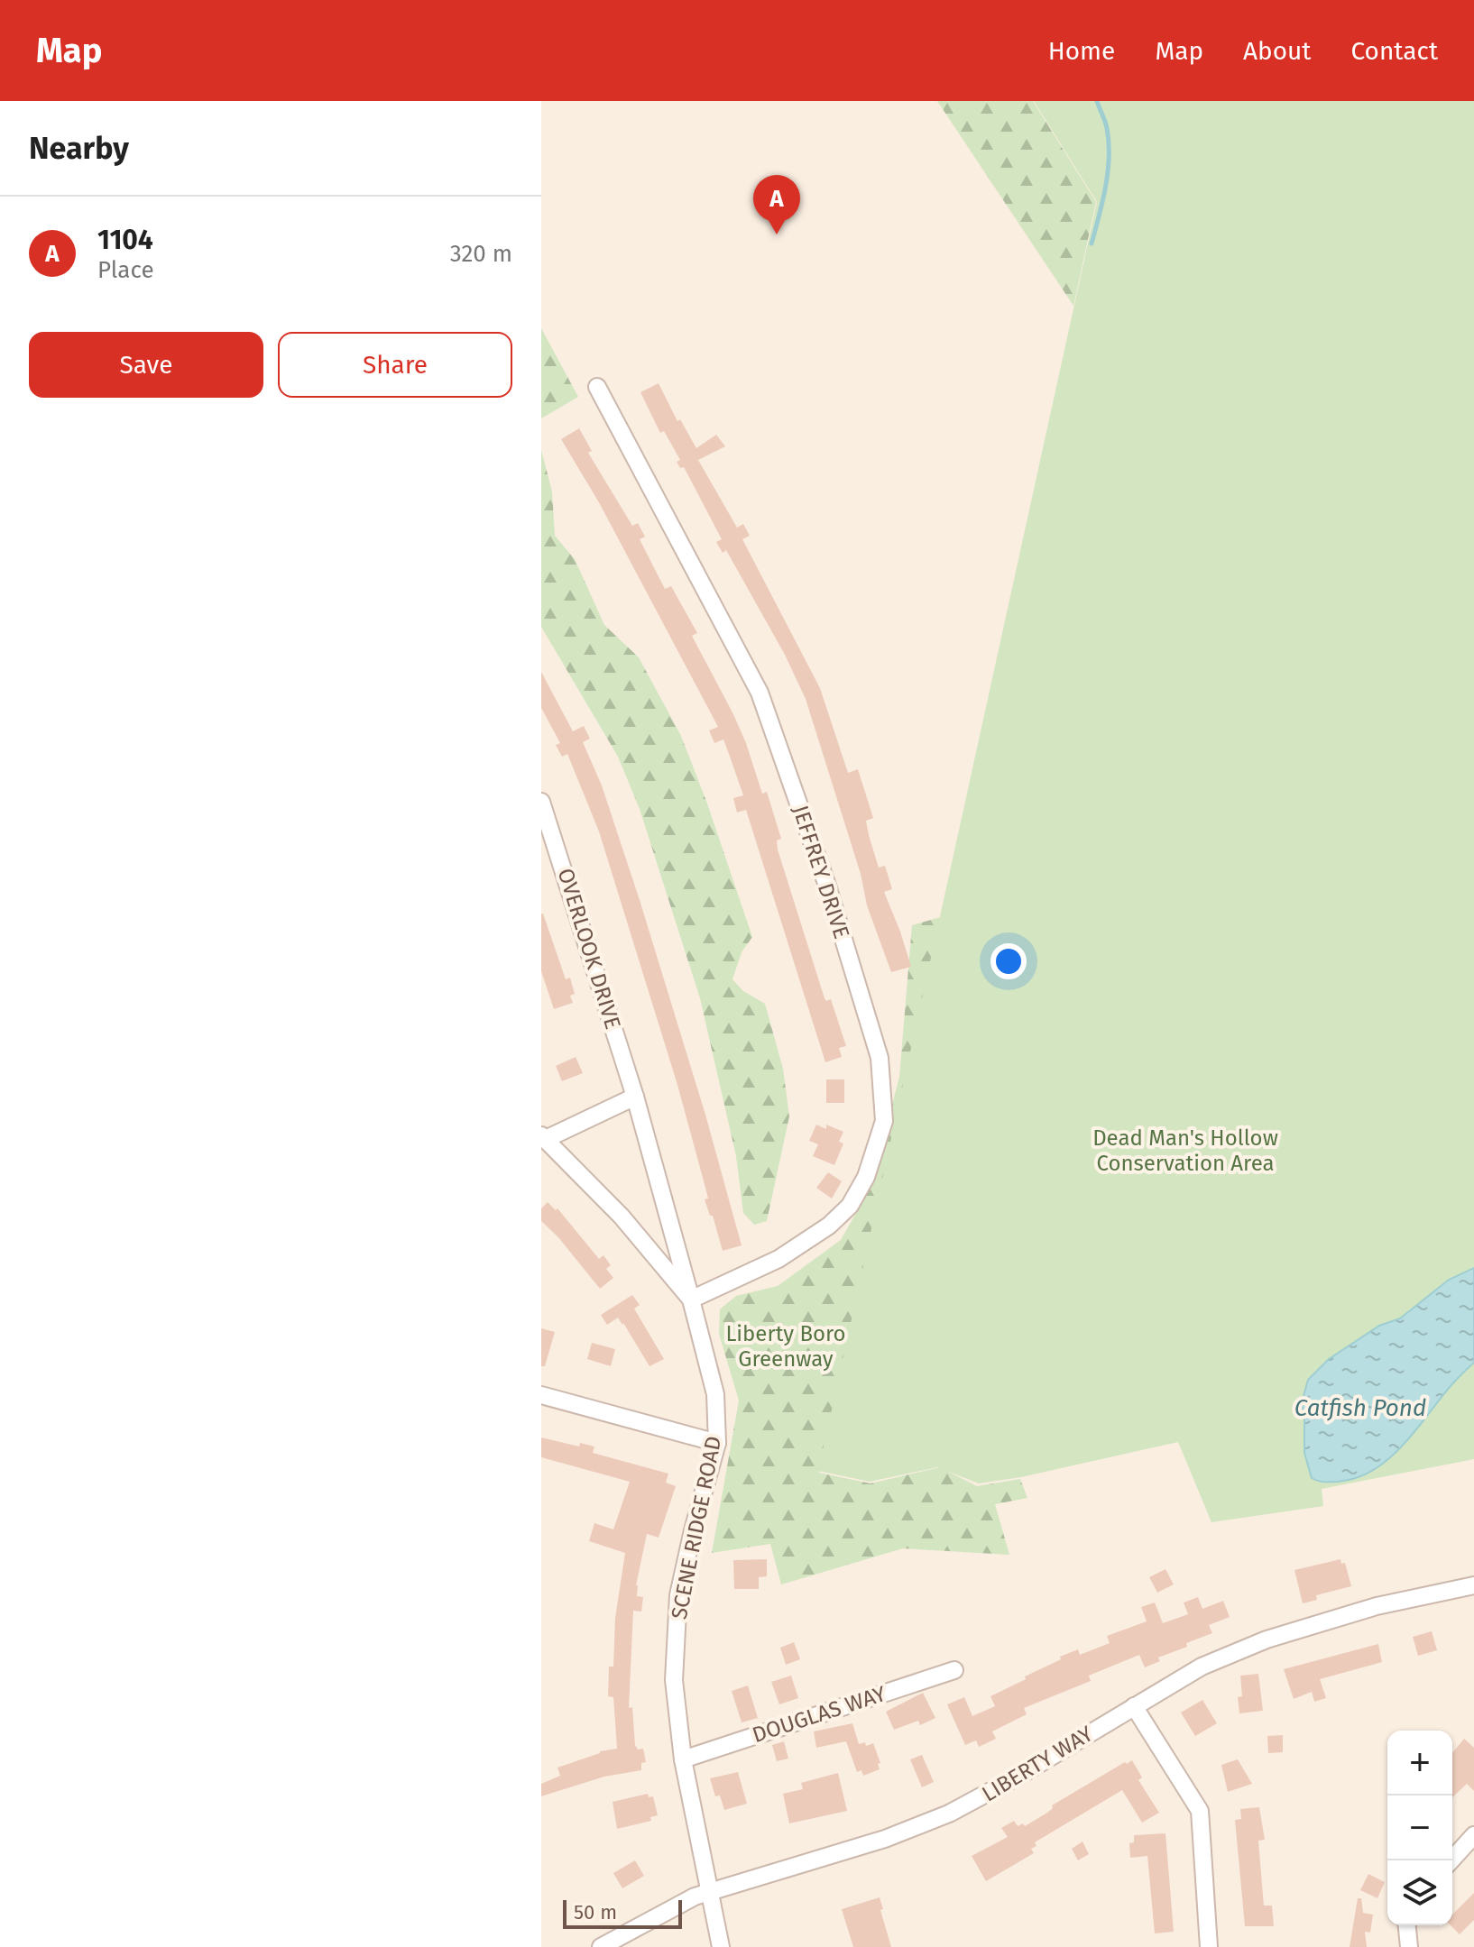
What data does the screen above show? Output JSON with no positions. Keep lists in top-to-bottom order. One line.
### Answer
{"streets":{"street":["JEFFREY DRIVE","OVERLOOK DRIVE","SCENE RIDGE ROAD","DOUGLAS WAY","LIBERTY WAY"]},"crossings":[["JEFFREY DRIVE","OVERLOOK DRIVE"],["JEFFREY DRIVE","SCENE RIDGE ROAD"],["OVERLOOK DRIVE","SCENE RIDGE ROAD"],["SCENE RIDGE ROAD","DOUGLAS WAY"],["SCENE RIDGE ROAD","LIBERTY WAY"]],"water":["Catfish Pond"],"parks":["Dead Man's Hollow Conservation Area","Liberty Boro Greenway"],"scale_bar":"50 m","page":{"header":"Map","nav":["Home","Map","About","Contact"],"heading":"Nearby","pins":"A","list":[{"mark":"A","name":"1104","note":"Place","value":"320 m"}],"buttons":["Save","Share"],"map_buttons":["+","−"],"scale":"50 m"}}
